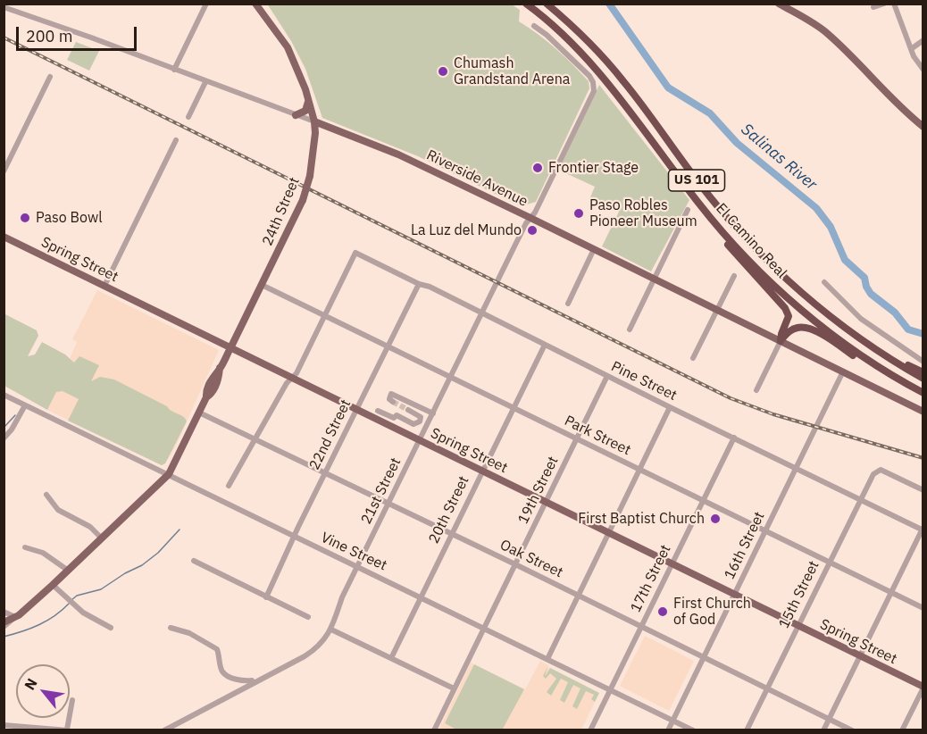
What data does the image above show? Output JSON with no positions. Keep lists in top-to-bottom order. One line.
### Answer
{"streets":{"highway":["US 101","El Camino Real"],"main road":["Riverside Avenue","24th Street","Spring Street"],"street":["Pine Street","22nd Street","Park Street","19th Street","21st Street","20th Street","16th Street","Vine Street","Oak Street","17th Street","15th Street"]},"crossings":[["Riverside Avenue","24th Street"],["Riverside Avenue","21st Street"],["Riverside Avenue","16th Street"],["24th Street","Spring Street"],["24th Street","Park Street"],["24th Street","Vine Street"],["24th Street","Oak Street"],["Spring Street","22nd Street"],["Spring Street","19th Street"],["Spring Street","21st Street"],["Spring Street","20th Street"],["Spring Street","16th Street"],["Spring Street","17th Street"],["Spring Street","15th Street"],["Pine Street","22nd Street"],["Pine Street","Park Street"],["Pine Street","19th Street"],["Pine Street","21st Street"],["Pine Street","20th Street"],["Pine Street","16th Street"],["Pine Street","17th Street"],["Pine Street","15th Street"],["22nd Street","Park Street"],["22nd Street","Vine Street"],["22nd Street","Oak Street"],["Park Street","19th Street"],["Park Street","21st Street"],["Park Street","20th Street"],["Park Street","16th Street"],["Park Street","17th Street"],["Park Street","15th Street"],["19th Street","Vine Street"],["19th Street","Oak Street"],["21st Street","Vine Street"],["21st Street","Oak Street"],["20th Street","Vine Street"],["20th Street","Oak Street"],["16th Street","Vine Street"],["16th Street","Oak Street"],["Vine Street","17th Street"],["Oak Street","17th Street"],["Oak Street","15th Street"]],"water":["Salinas River"],"places":["Chumash Grandstand Arena","Frontier Stage","Paso Robles Pioneer Museum","Paso Bowl","La Luz del Mundo","First Baptist Church","First Church of God"],"scale_bar":"200 m","north":"top left"}
